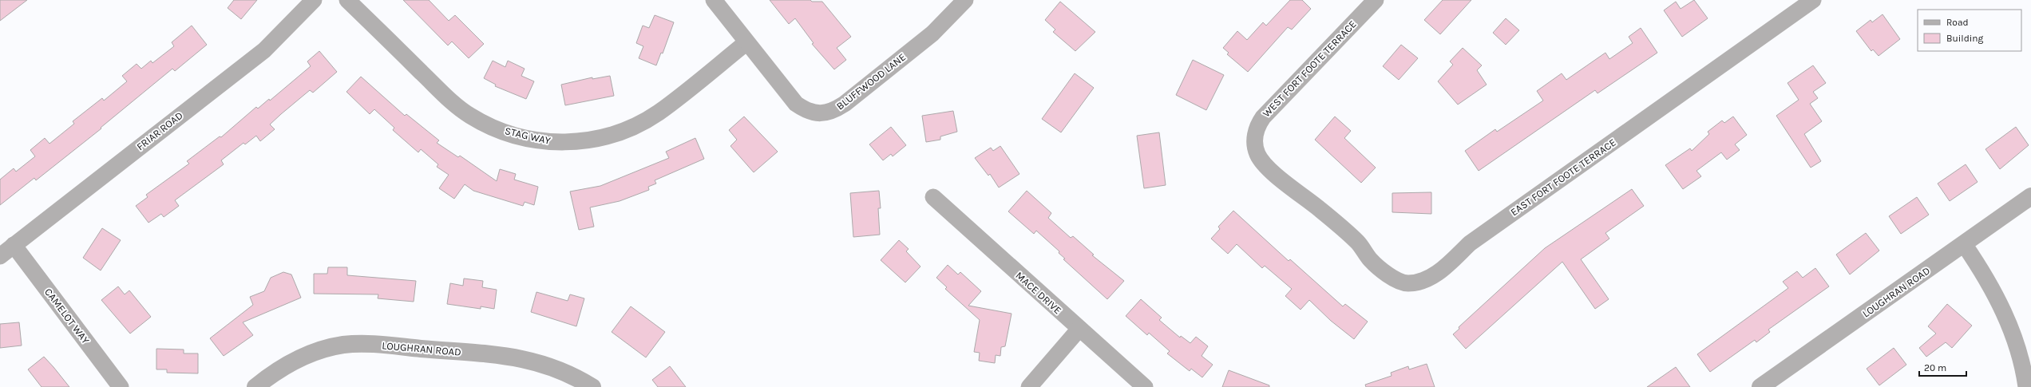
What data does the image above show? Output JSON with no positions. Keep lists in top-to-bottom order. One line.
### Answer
{"streets":{"street":["WEST FORT FOOTE TERRACE","BLUFFWOOD LANE","FRIAR ROAD","STAG WAY","EAST FORT FOOTE TERRACE","LOUGHRAN ROAD","MACE DRIVE","CAMELOT WAY"]},"crossings":[["WEST FORT FOOTE TERRACE","EAST FORT FOOTE TERRACE"],["BLUFFWOOD LANE","STAG WAY"],["FRIAR ROAD","CAMELOT WAY"]],"legend":["Road","Building"],"scale_bar":"20 m"}
